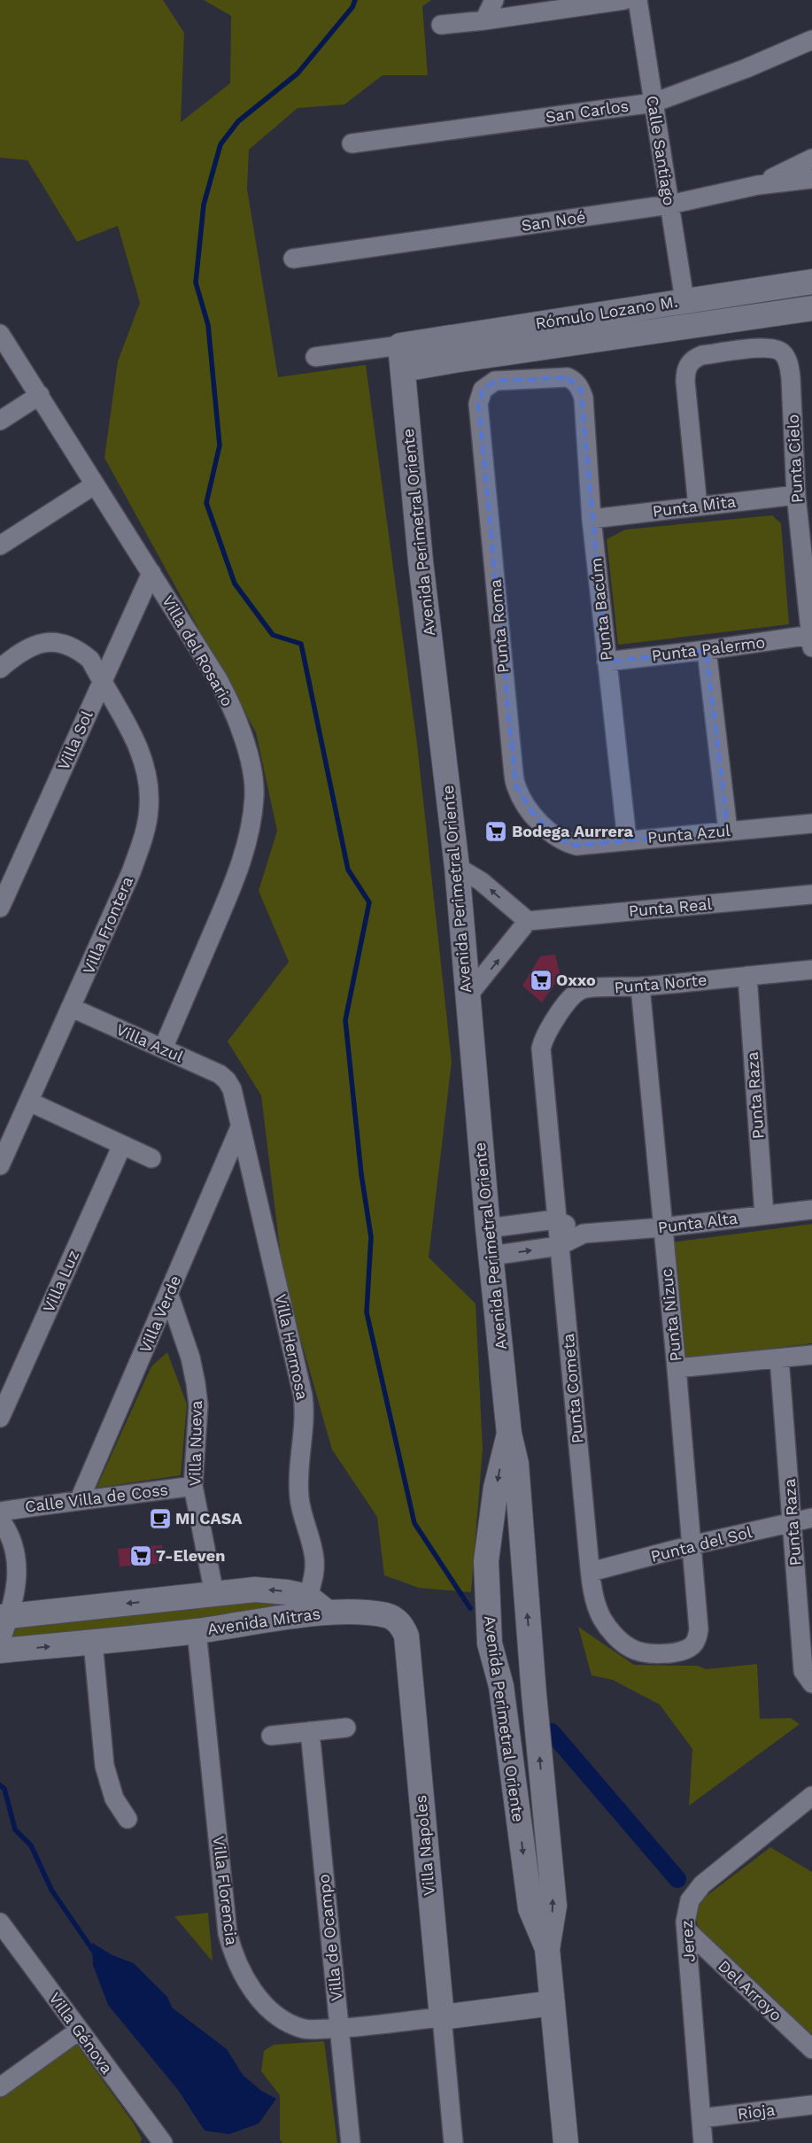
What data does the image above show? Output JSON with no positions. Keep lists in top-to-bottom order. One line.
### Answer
{"streets":{"street":["San Carlos","Calle Santiago","San Noé","Rómulo Lozano M.","Punta Cielo","Punta Mita","Avenida Perimetral Oriente","Punta Bacúm","Punta Roma","Punta Palermo","Villa del Rosario","Villa Sol","Punta Azul","Punta Real","Villa Frontera","Punta Norte","Villa Azul","Punta Raza","Punta Alta","Villa Luz","Villa Verde","Punta Nizuc","Villa Hermosa","Punta Cometa","Villa Nueva","Calle Villa de Coss","Punta del Sol","Avenida Mitras","Villa Napoles","Villa Florencia","Villa de Ocampo","Jerez","Del Arroyo","Villa Génova","Rioja"]},"crossings":[["San Carlos","Calle Santiago"],["Calle Santiago","San Noé"],["Calle Santiago","Rómulo Lozano M."],["Rómulo Lozano M.","Avenida Perimetral Oriente"],["Punta Cielo","Punta Mita"],["Punta Cielo","Punta Palermo"],["Punta Mita","Punta Bacúm"],["Avenida Perimetral Oriente","Punta Alta"],["Avenida Perimetral Oriente","Villa Florencia"],["Punta Bacúm","Punta Roma"],["Punta Bacúm","Punta Palermo"],["Punta Bacúm","Punta Azul"],["Punta Roma","Punta Azul"],["Villa del Rosario","Villa Sol"],["Villa del Rosario","Villa Azul"],["Villa Sol","Villa Frontera"],["Villa Frontera","Villa Azul"],["Punta Norte","Punta Raza"],["Punta Norte","Punta Nizuc"],["Punta Norte","Punta Cometa"],["Villa Azul","Villa Hermosa"],["Punta Raza","Punta Alta"],["Punta Raza","Punta del Sol"],["Punta Alta","Punta Nizuc"],["Punta Alta","Punta Cometa"],["Villa Verde","Villa Hermosa"],["Villa Verde","Villa Nueva"],["Villa Verde","Calle Villa de Coss"],["Punta Nizuc","Punta Cometa"],["Punta Nizuc","Punta del Sol"],["Villa Hermosa","Avenida Mitras"],["Punta Cometa","Punta del Sol"],["Villa Nueva","Calle Villa de Coss"],["Villa Nueva","Avenida Mitras"],["Avenida Mitras","Villa Napoles"],["Avenida Mitras","Villa Florencia"],["Villa Napoles","Villa Florencia"],["Villa Florencia","Villa de Ocampo"],["Jerez","Del Arroyo"],["Jerez","Rioja"]],"places":{"supermarket":["Bodega Aurrera","Oxxo","7-Eleven"],"cafe":["MI CASA"]}}
